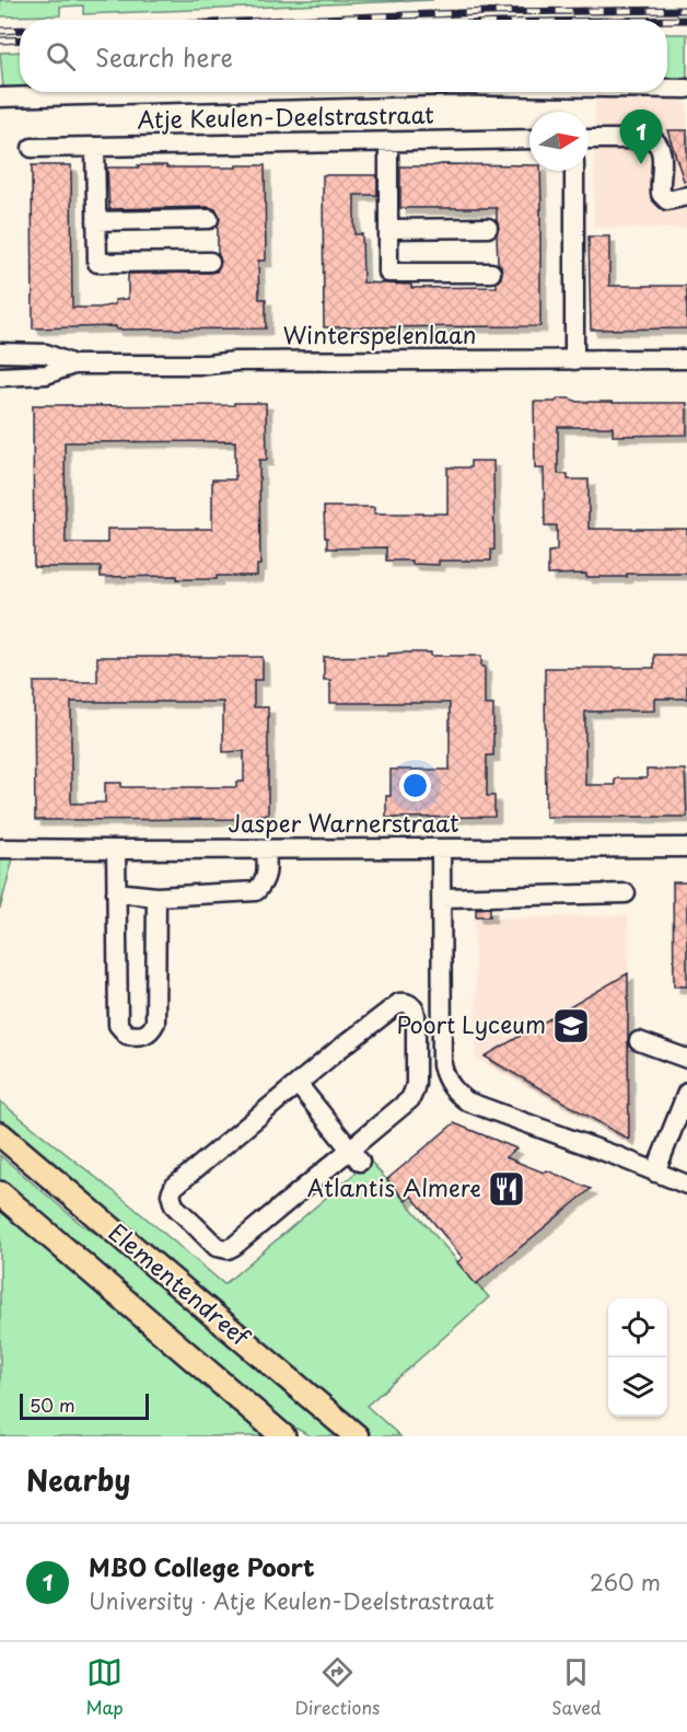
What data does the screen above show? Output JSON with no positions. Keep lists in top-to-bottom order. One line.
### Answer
{"streets":{"main road":["Elementendreef"],"street":["Atje Keulen-Deelstrastraat","Winterspelenlaan","Jasper Warnerstraat"]},"places":{"school or university":["Poort Lyceum"],"restaurant":["Atlantis Almere"]},"scale_bar":"50 m","north":"right","page":{"search":"Search here","pins":"1","scale":"50 m","heading":"Nearby","list":[{"mark":"1","name":"MBO College Poort","note":"University · Atje Keulen-Deelstrastraat","value":"260 m"}],"nav":["Map","Directions","Saved"]}}
